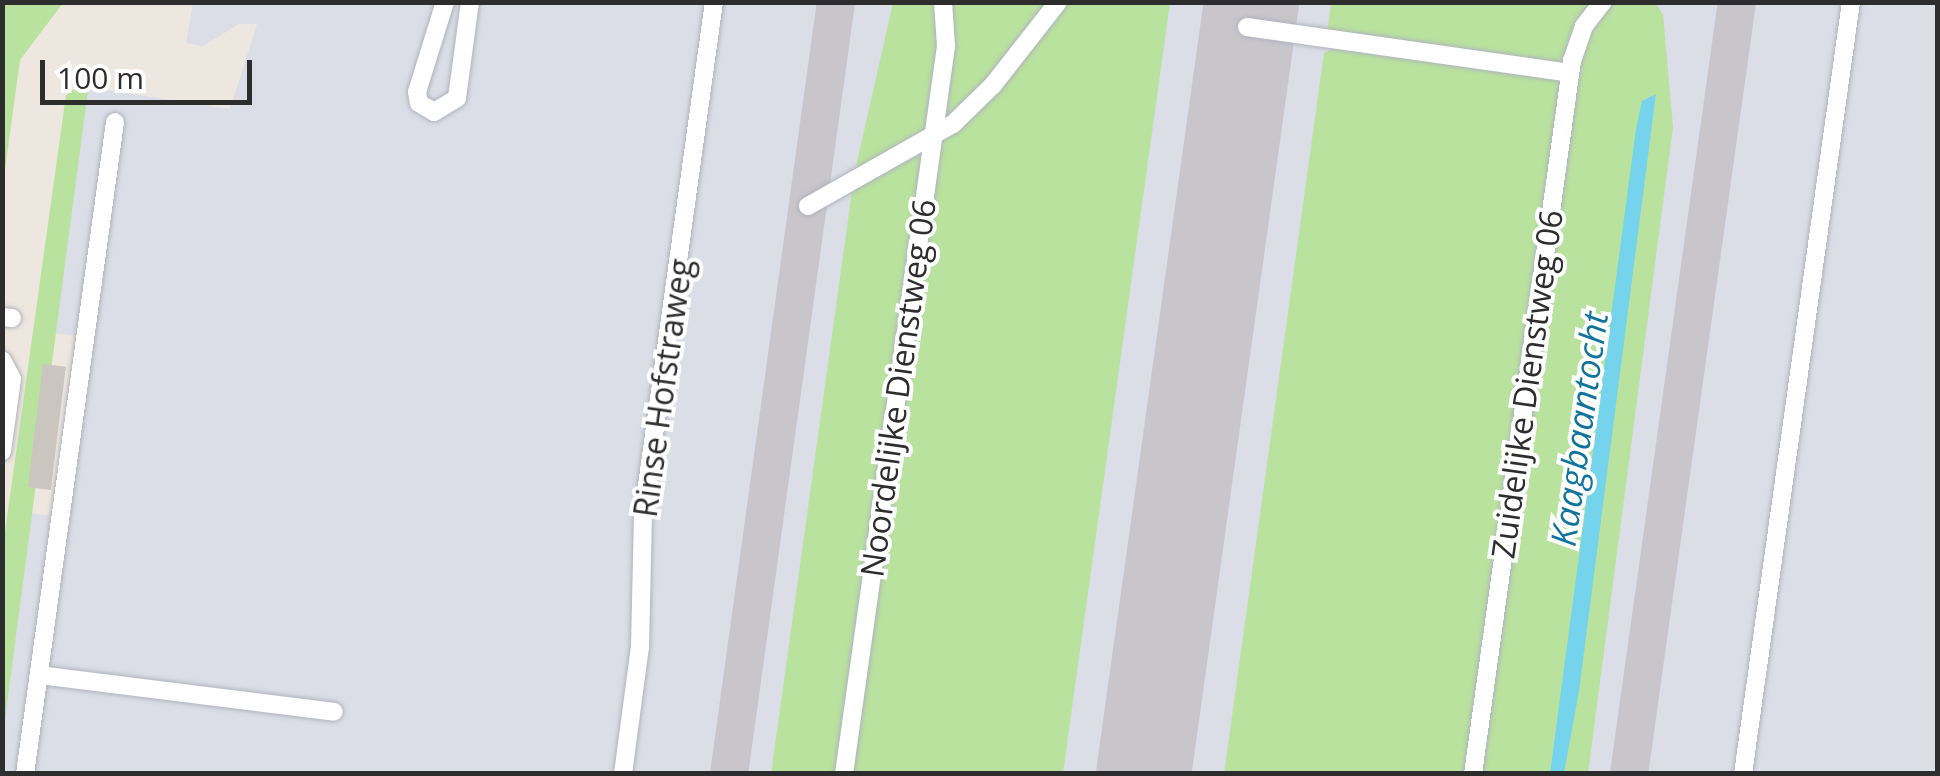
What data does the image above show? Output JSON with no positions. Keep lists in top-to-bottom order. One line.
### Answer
{"streets":{"street":["Zuidelijke Dienstweg 06","Rinse Hofstraweg","Noordelijke Dienstweg 06"]},"water":["Kaagbaantocht"],"scale_bar":"100 m"}
